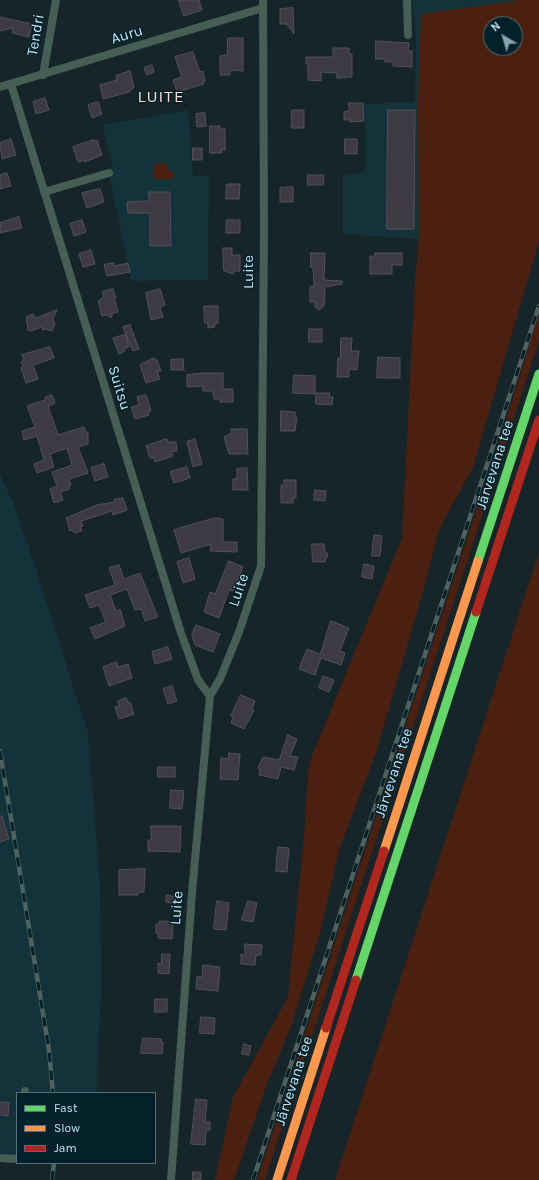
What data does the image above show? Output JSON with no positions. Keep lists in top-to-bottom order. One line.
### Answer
{"streets":{"highway":["Järvevana tee"],"street":["Tendri","Auru","Luite","Suitsu"]},"crossings":[["Tendri","Auru"],["Auru","Luite"],["Auru","Suitsu"],["Luite","Suitsu"]],"districts":["LUITE"],"legend":["Fast","Slow","Jam"],"north":"top left"}
